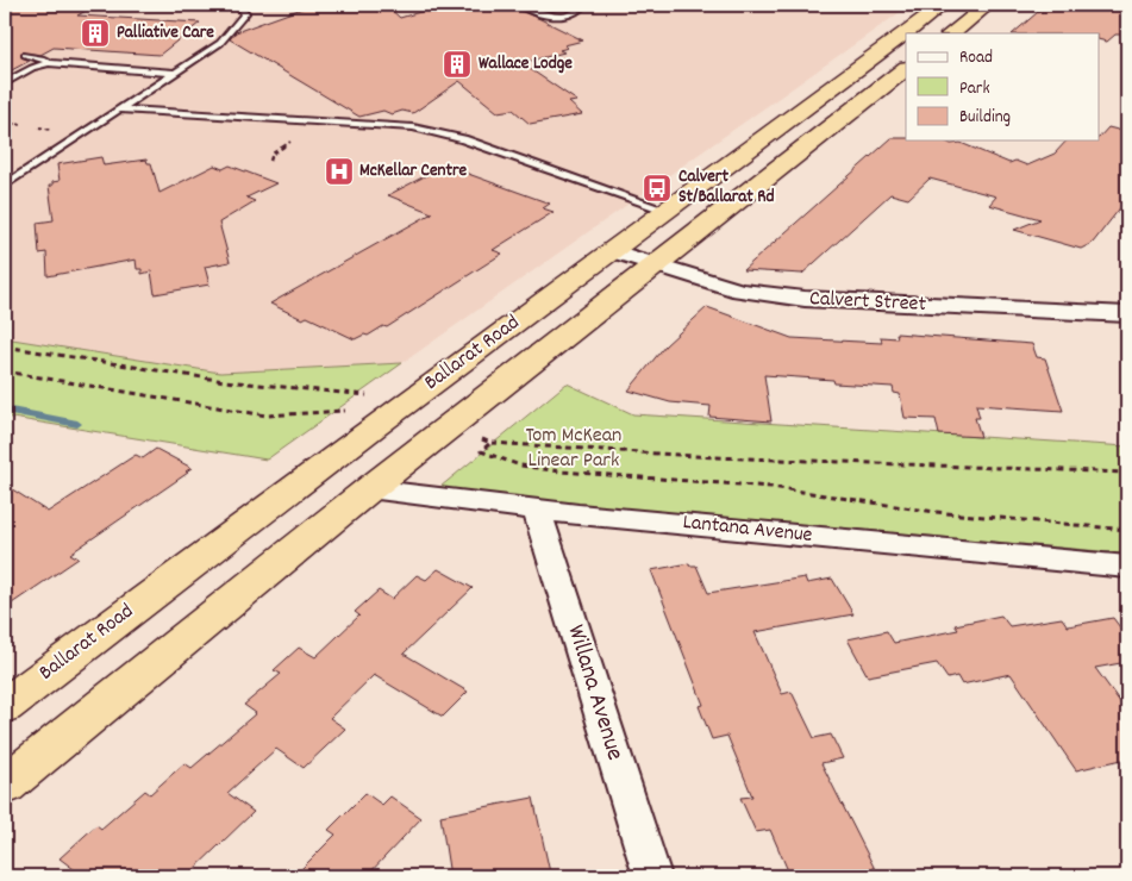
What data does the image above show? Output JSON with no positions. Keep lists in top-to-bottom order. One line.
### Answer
{"streets":{"highway":["Ballarat Road"],"street":["Calvert Street","Lantana Avenue","Willana Avenue"]},"crossings":[["Calvert Street","Ballarat Road"],["Ballarat Road","Lantana Avenue"],["Lantana Avenue","Willana Avenue"]],"parks":["Tom McKean Linear Park"],"places":{"building":["Palliative Care","Wallace Lodge"],"hospital":["McKellar Centre"],"bus stop":["Calvert St/Ballarat Rd"]},"legend":["Road","Park","Building"]}
